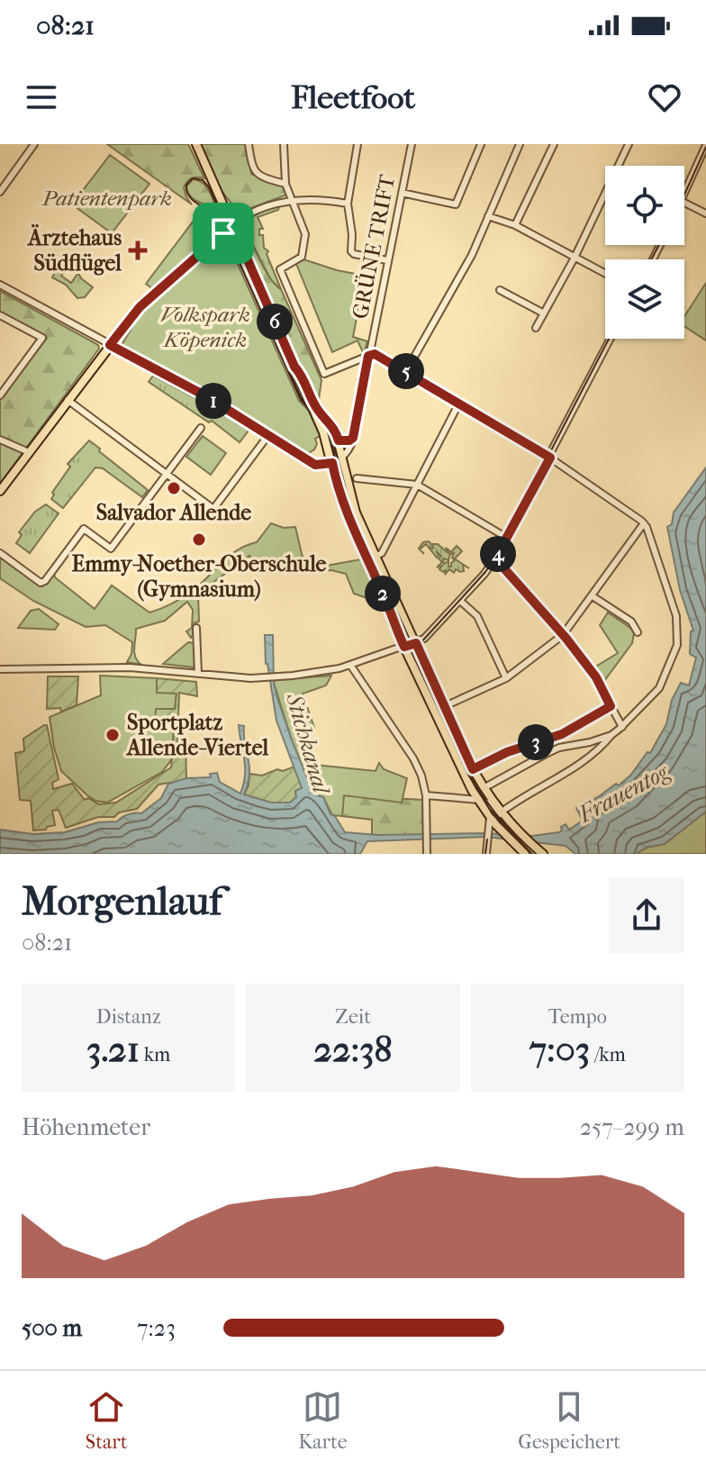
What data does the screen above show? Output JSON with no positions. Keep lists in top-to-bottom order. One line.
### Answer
{"streets":{"street":["GRÜNE TRIFT"]},"water":["Stichkanal","Frauentog"],"parks":["Patientenpark","Volkspark Köpenick"],"places":{"health":["Ärztehaus Südflügel"],"other":["Salvador Allende","Emmy-Noether-Oberschule (Gymnasium)","Sportplatz Allende-Viertel"]},"page":{"status":"08:21","header":"Fleetfoot","pins":["6","5","1","4","2","3"],"heading":["Morgenlauf","08:21"],"stats":[["Distanz","3.21 km"],["Zeit","22:38"],["Tempo","7:03 /km"]],"chart":["Höhenmeter","257–299 m"],"list":[{"name":"500 m","note":"7:23"}],"tabs":["Start","Karte","Gespeichert"]}}
